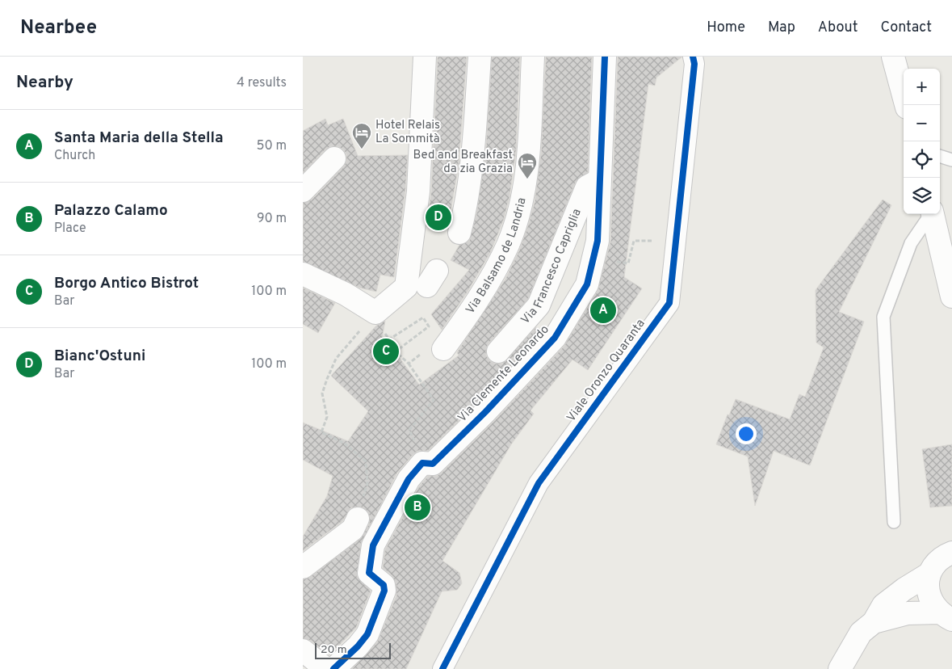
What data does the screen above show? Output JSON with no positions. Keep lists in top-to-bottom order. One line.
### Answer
{"streets":{"street":["Via Balsamo de Landria","Via Francesco Capriglia","Viale Oronzo Quaranta","Via Clemente Leonardo"]},"crossings":[["Via Francesco Capriglia","Via Clemente Leonardo"]],"places":{"hotel":["Hotel Relais La Sommità","Bed and Breakfast da zia Grazia"]},"scale_bar":"20 m","page":{"header":"Nearbee","nav":["Home","Map","About","Contact"],"heading":["Nearby","4 results"],"map_buttons":["+","−"],"list":[{"mark":"A","name":"Santa Maria della Stella","note":"Church","value":"50 m"},{"mark":"B","name":"Palazzo Calamo","note":"Place","value":"90 m"},{"mark":"C","name":"Borgo Antico Bistrot","note":"Bar","value":"100 m"},{"mark":"D","name":"Bianc'Ostuni","note":"Bar","value":"100 m"}],"pins":["D","A","C","B"],"scale":"20 m"}}
